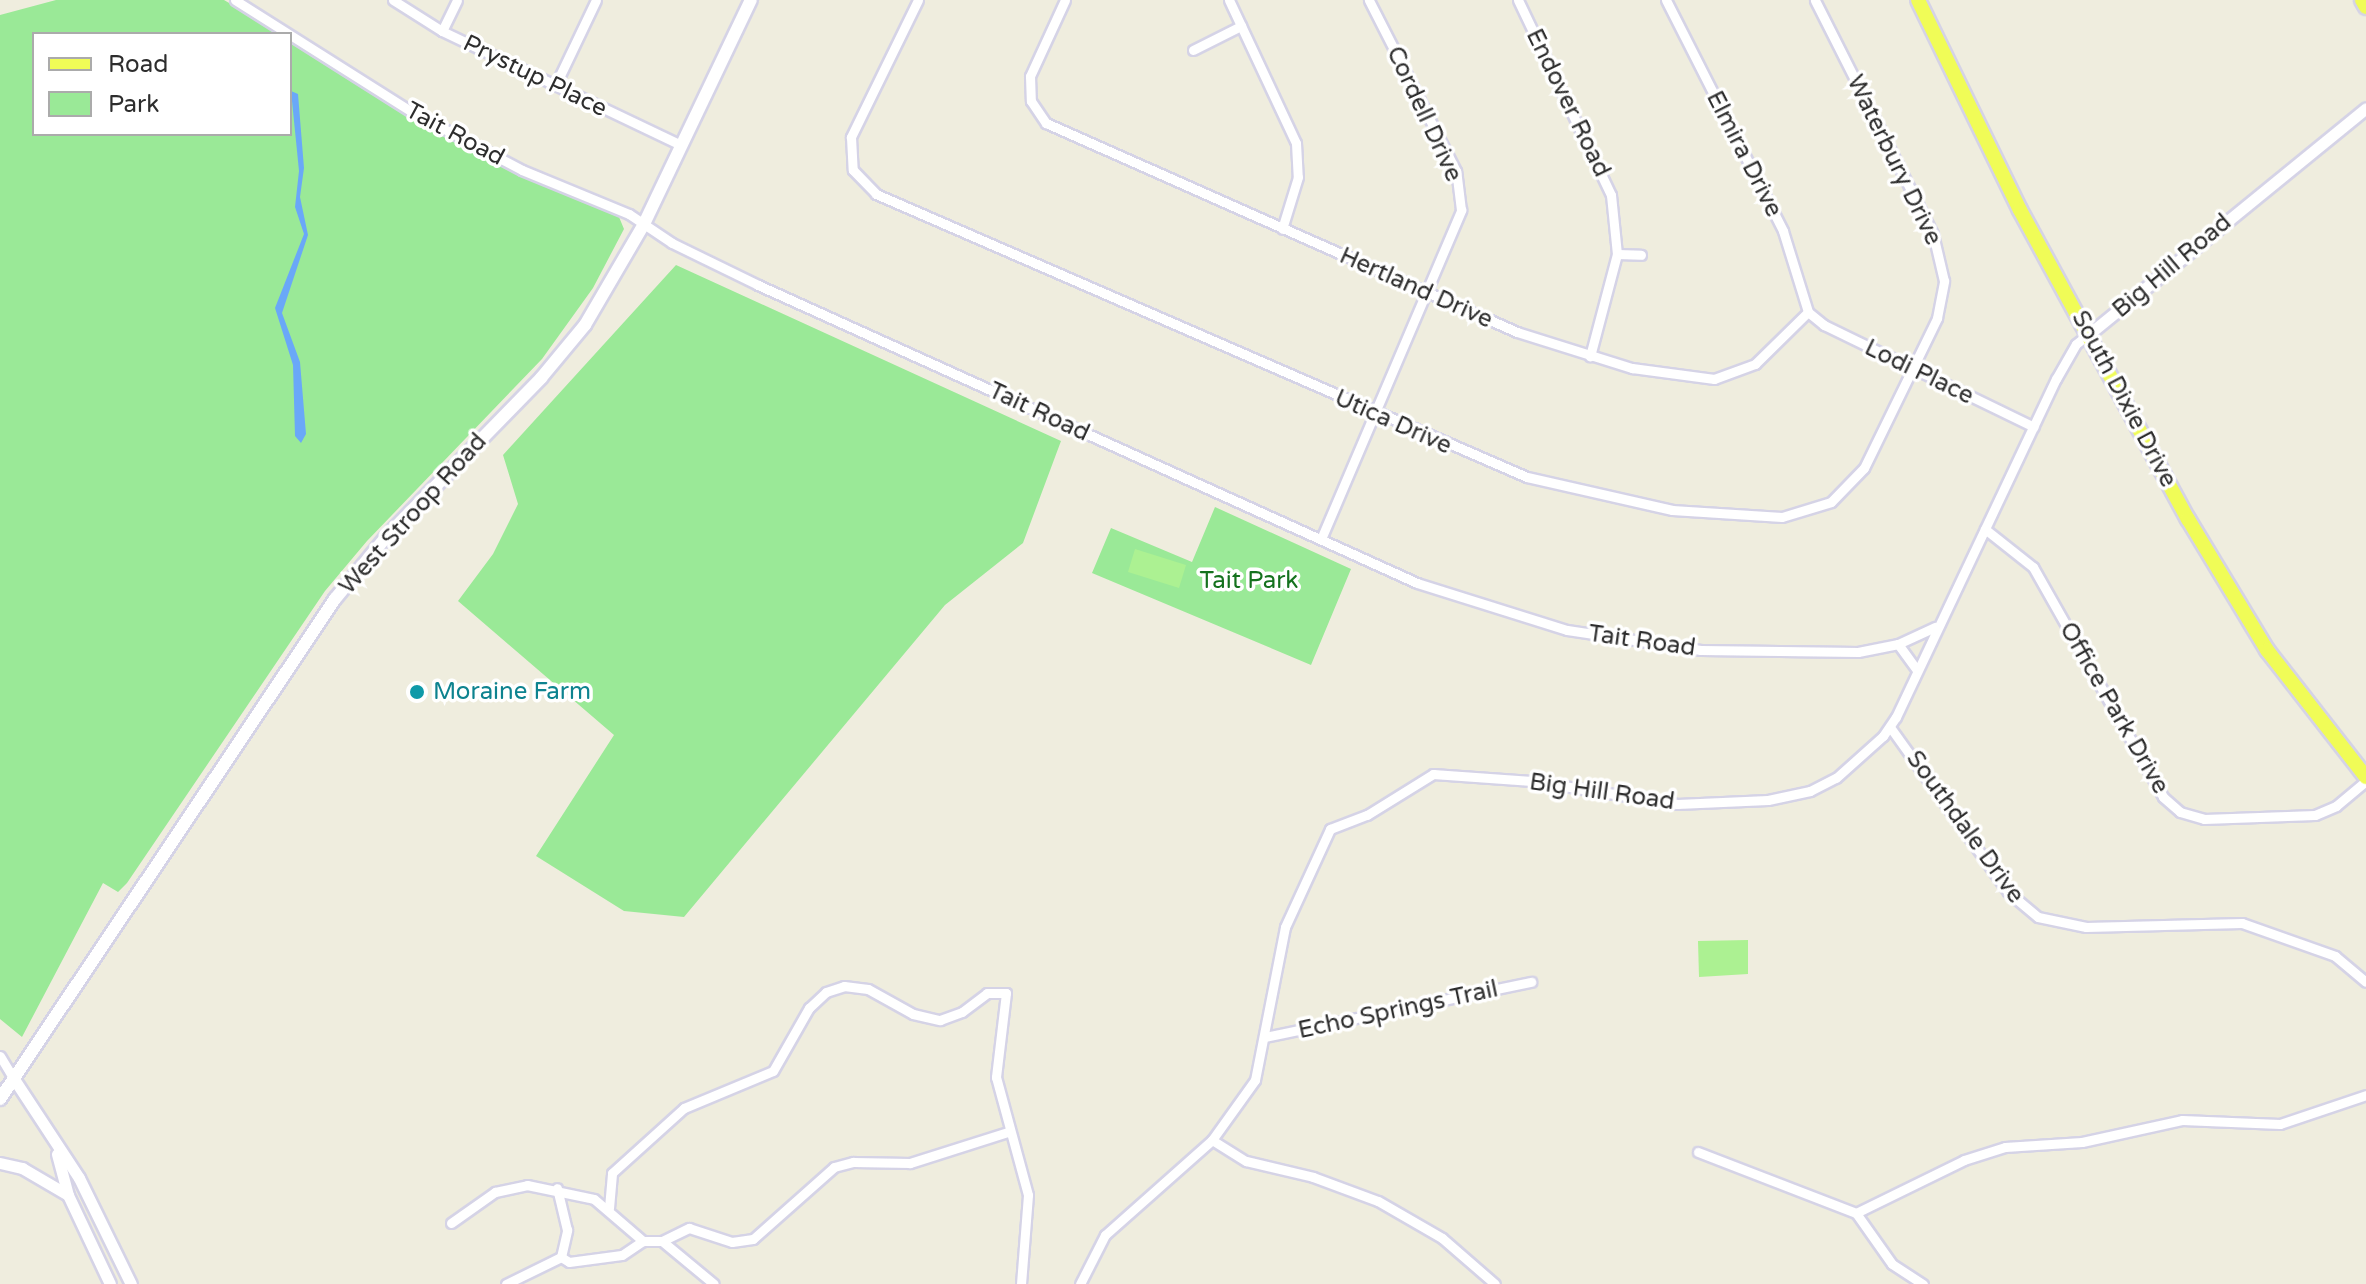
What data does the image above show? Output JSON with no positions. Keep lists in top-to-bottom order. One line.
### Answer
{"streets":{"main road":["South Dixie Drive","West Stroop Road"],"street":["Prystup Place","Endover Road","Cordell Drive","Tait Road","Elmira Drive","Waterbury Drive","Big Hill Road","Hertland Drive","Lodi Place","Utica Drive","Office Park Drive","Southdale Drive","Echo Springs Trail"]},"crossings":[["Prystup Place","West Stroop Road"],["Endover Road","Hertland Drive"],["Cordell Drive","Tait Road"],["Cordell Drive","Hertland Drive"],["Cordell Drive","Utica Drive"],["Tait Road","Big Hill Road"],["Tait Road","West Stroop Road"],["Elmira Drive","Hertland Drive"],["Elmira Drive","Lodi Place"],["Waterbury Drive","Lodi Place"],["Waterbury Drive","Utica Drive"],["Big Hill Road","Lodi Place"],["Big Hill Road","South Dixie Drive"],["Big Hill Road","Office Park Drive"],["Big Hill Road","Southdale Drive"],["Big Hill Road","Echo Springs Trail"],["Hertland Drive","Lodi Place"],["Lodi Place","Utica Drive"],["South Dixie Drive","Office Park Drive"]],"parks":["Tait Park"],"places":["Moraine Farm"],"legend":["Road","Park"]}
